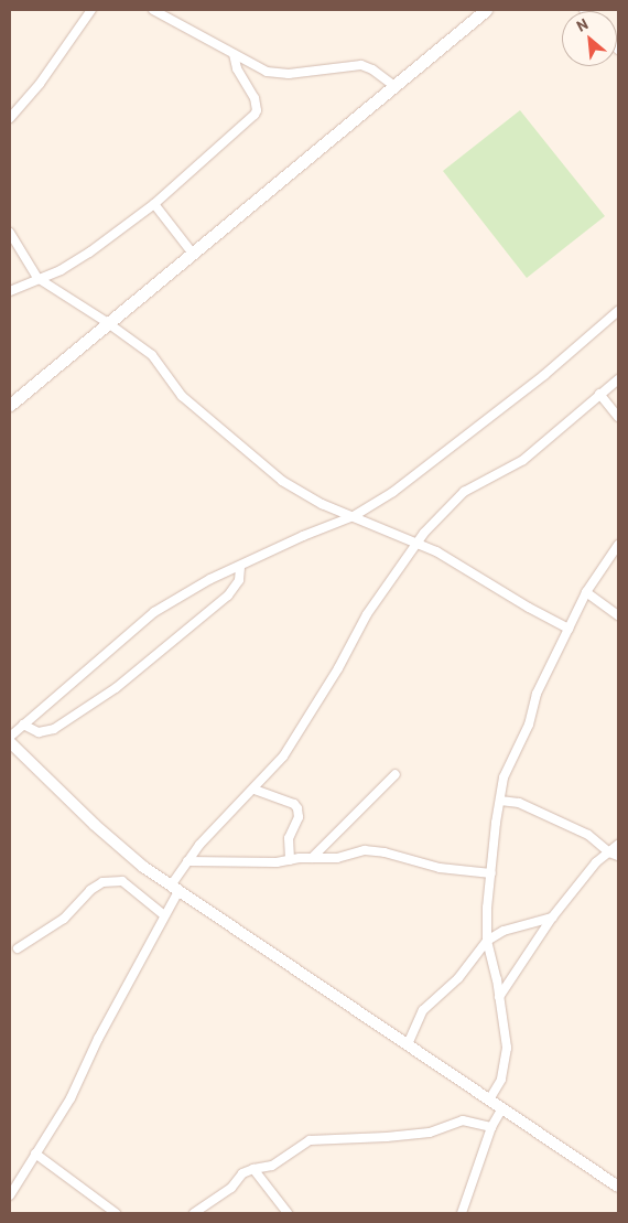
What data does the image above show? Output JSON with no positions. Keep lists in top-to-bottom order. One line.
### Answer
{"north":"top left"}
